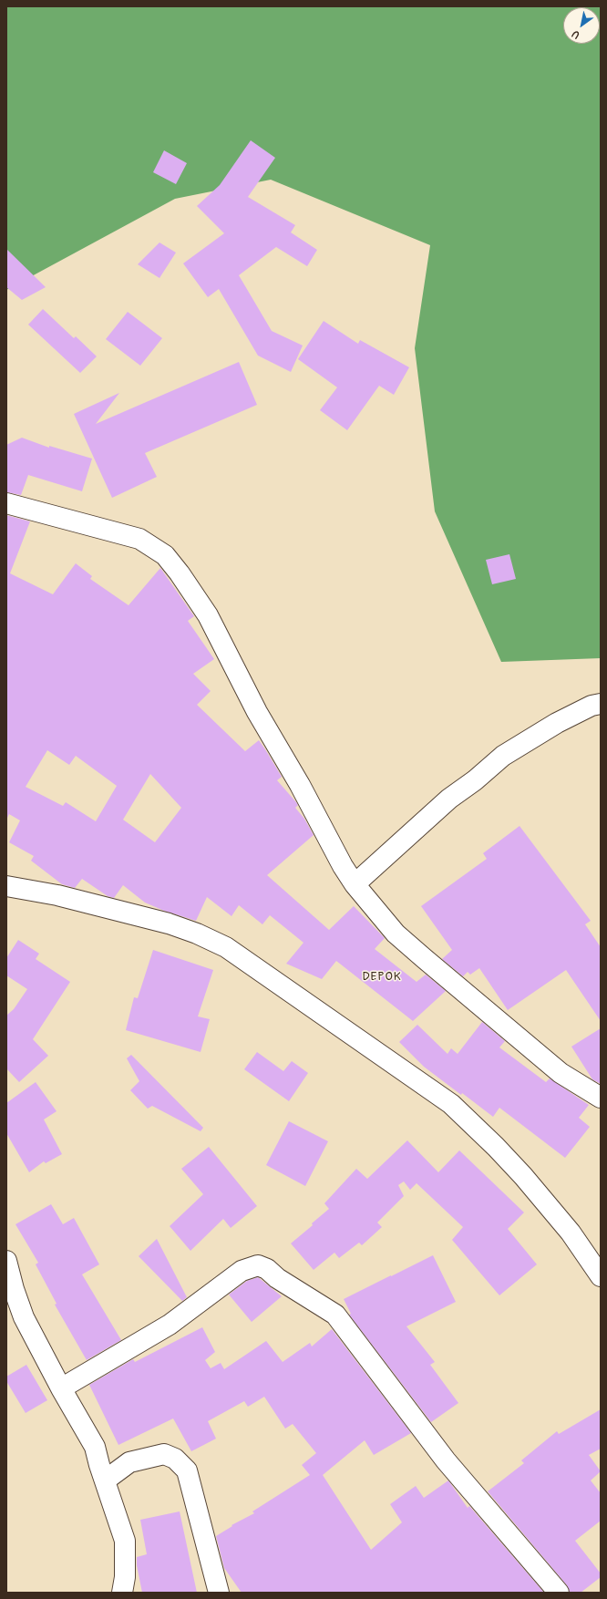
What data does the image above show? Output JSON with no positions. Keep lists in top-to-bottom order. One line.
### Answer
{"districts":["DEPOK"],"north":"bottom left"}
